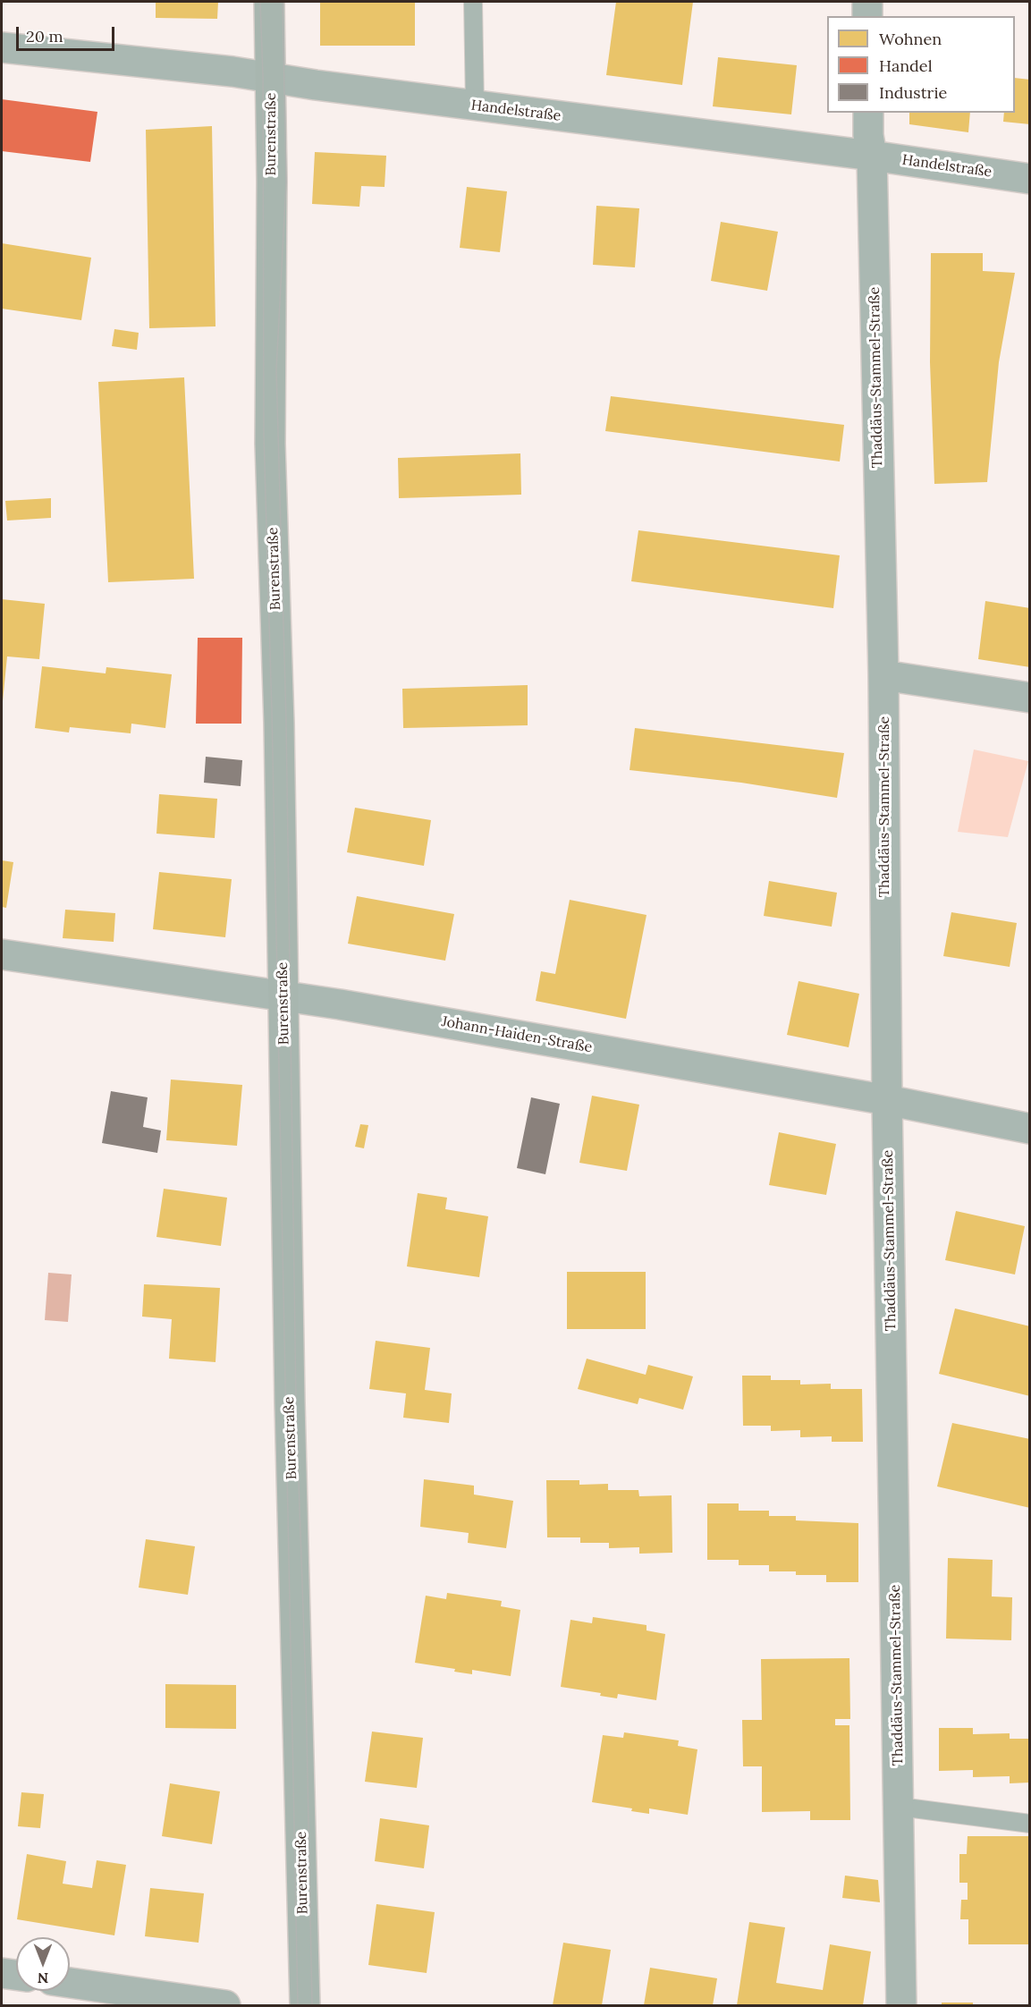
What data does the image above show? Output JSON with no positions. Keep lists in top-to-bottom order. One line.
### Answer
{"streets":{"street":["Handelstraße","Burenstraße","Thaddäus-Stammel-Straße","Johann-Haiden-Straße"]},"crossings":[["Handelstraße","Burenstraße"],["Handelstraße","Thaddäus-Stammel-Straße"],["Burenstraße","Johann-Haiden-Straße"],["Thaddäus-Stammel-Straße","Johann-Haiden-Straße"]],"legend":["Wohnen","Handel","Industrie"],"scale_bar":"20 m","north":"bottom"}
